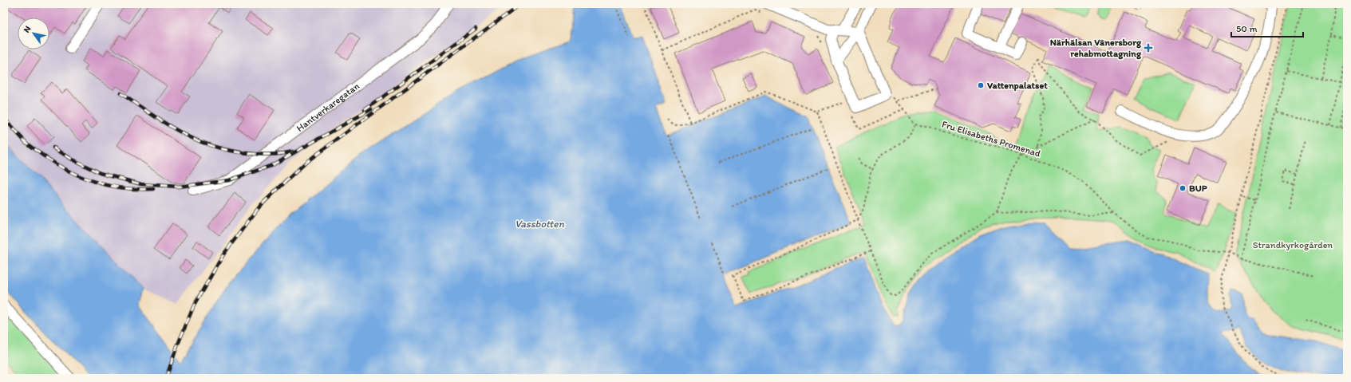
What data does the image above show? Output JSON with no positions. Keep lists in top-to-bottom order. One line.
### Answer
{"streets":{"street":["Hantverkaregatan"],"path":["Fru Elisabeths Promenad"]},"water":["Vassbotten"],"parks":["Strandkyrkogården"],"places":{"health":["Närhälsan Vänersborg rehabmottagning"],"other":["Vattenpalatset","BUP"]},"scale_bar":"50 m","north":"top left"}
